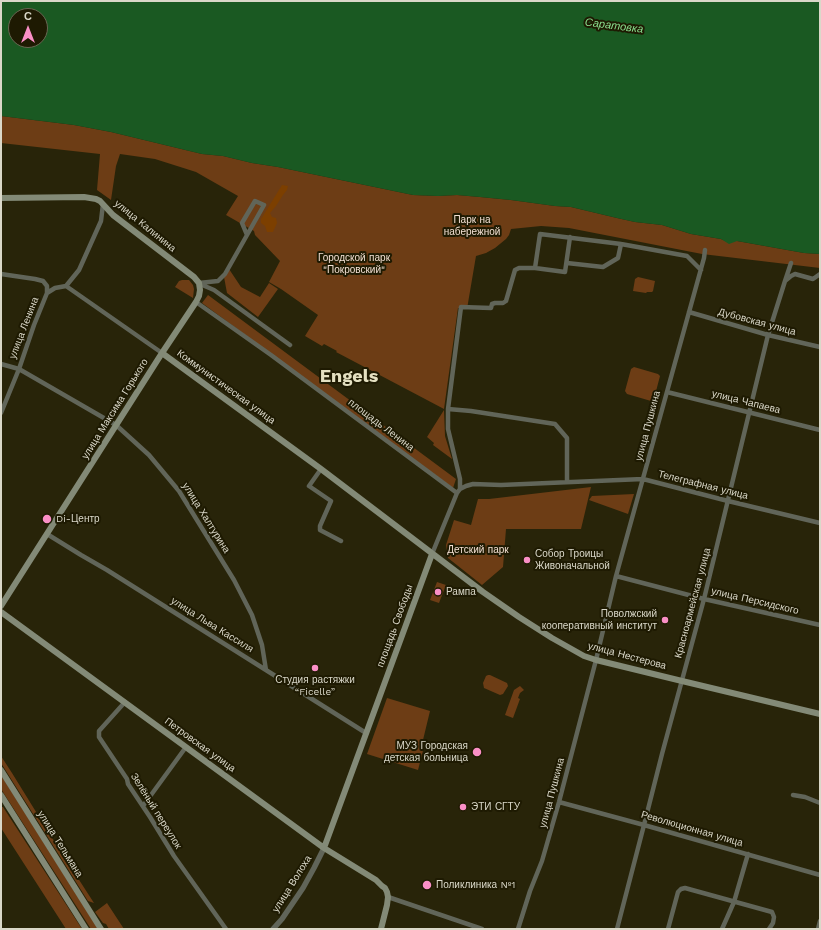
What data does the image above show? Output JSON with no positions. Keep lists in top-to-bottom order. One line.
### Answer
{"streets":{"main road":["улица Калинина","Коммунистическая улица","улица Максима Горького","площадь Свободы","улица Нестерова","Петровская улица","улица Тельмана"],"street":["Дубовская улица","улица Ленина","улица Чапаева","площадь Ленина","улица Пушкина","Телеграфная улица","улица Халтурина","улица Персидского","Красноармейская улица","улица Льва Кассиля","Зелёный переулок","Революционная улица","улица Волоха"]},"crossings":[["улица Калинина","улица Максима Горького"],["Дубовская улица","улица Пушкина"],["Дубовская улица","Красноармейская улица"],["улица Ленина","улица Халтурина"],["Коммунистическая улица","улица Максима Горького"],["Коммунистическая улица","площадь Свободы"],["Коммунистическая улица","улица Нестерова"],["улица Чапаева","улица Пушкина"],["улица Чапаева","Красноармейская улица"],["улица Максима Горького","площадь Ленина"],["улица Максима Горького","улица Халтурина"],["улица Максима Горького","улица Льва Кассиля"],["площадь Ленина","площадь Свободы"],["улица Пушкина","Телеграфная улица"],["улица Пушкина","улица Персидского"],["улица Пушкина","улица Нестерова"],["улица Пушкина","Революционная улица"],["Телеграфная улица","Красноармейская улица"],["Телеграфная улица","площадь Свободы"],["улица Халтурина","улица Льва Кассиля"],["улица Персидского","Красноармейская улица"],["Красноармейская улица","улица Нестерова"],["Красноармейская улица","Революционная улица"],["улица Льва Кассиля","площадь Свободы"],["площадь Свободы","улица Нестерова"],["площадь Свободы","Петровская улица"],["площадь Свободы","улица Волоха"],["Петровская улица","Зелёный переулок"],["Петровская улица","улица Волоха"]],"districts":["Engels"],"water":["Саратовка"],"parks":["Парк на набережной","Городской парк \"Покровский\"","Детский парк"],"places":["Di-Центр","Собор Троицы Живоначальной","Рампа","Поволжский кооперативный институт","Студия растяжки “Ficelle”","МУЗ Городская детская больница","ЭТИ СГТУ","Поликлиника №1"],"north":"top"}
